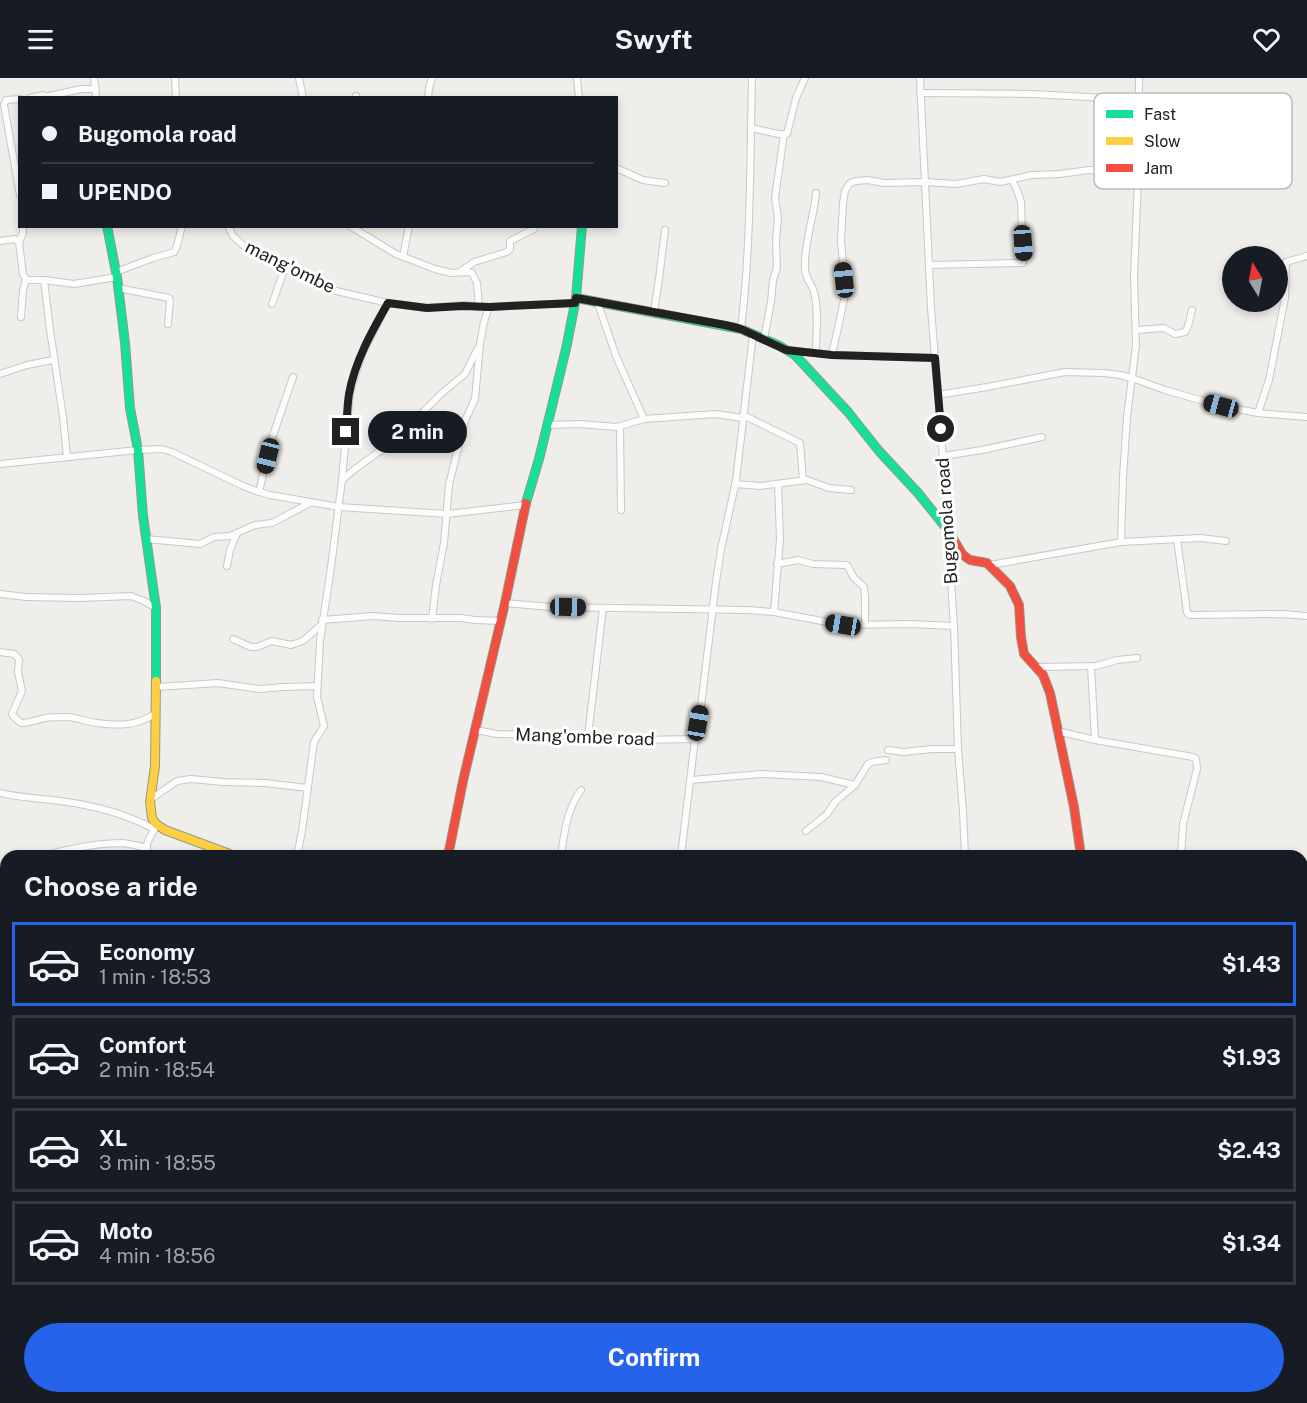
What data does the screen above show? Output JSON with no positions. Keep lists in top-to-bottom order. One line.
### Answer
{"streets":{"street":["mang'ombe","Bugomola road","Mang'ombe road"]},"legend":["Fast","Slow","Jam"],"north":"top","page":{"header":"Swyft","banner":["Bugomola road","UPENDO"],"bubble":"2 min","heading":"Choose a ride","list":[{"name":"Economy","note":"1 min · 18:53","value":"$1.43"},{"name":"Comfort","note":"2 min · 18:54","value":"$1.93"},{"name":"XL","note":"3 min · 18:55","value":"$2.43"},{"name":"Moto","note":"4 min · 18:56","value":"$1.34"}],"buttons":"Confirm"}}
